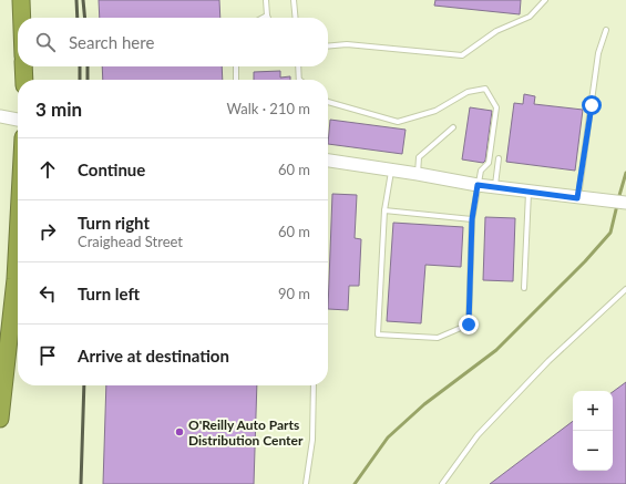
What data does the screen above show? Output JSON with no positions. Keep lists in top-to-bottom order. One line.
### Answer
{"places":["O'Reilly Auto Parts Distribution Center"],"page":{"search":"Search here","heading":["3 min","Walk · 210 m"],"list":[["Continue","60 m"],["Turn right","Craighead Street","60 m"],["Turn left","90 m"],"Arrive at destination"],"map_buttons":["+","−"]}}
